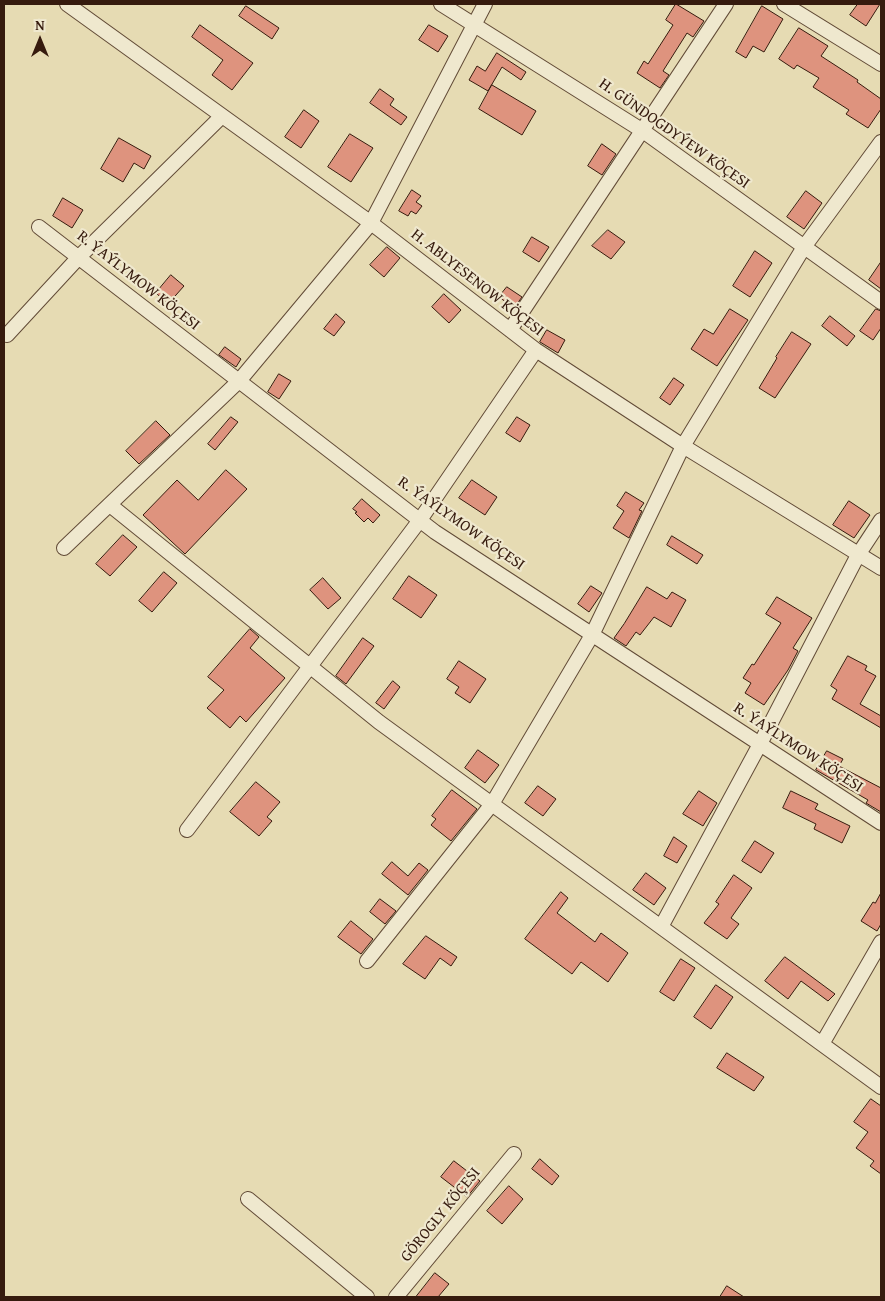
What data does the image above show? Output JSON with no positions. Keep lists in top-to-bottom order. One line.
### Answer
{"streets":{"street":["H. GÜNDOGDYÝEW KÖÇESI","R. ÝAÝLYMOW KÖÇESI","H. ABLYESENOW KÖÇESI","GÖROGLY KÖÇESI"]},"north":"top"}
